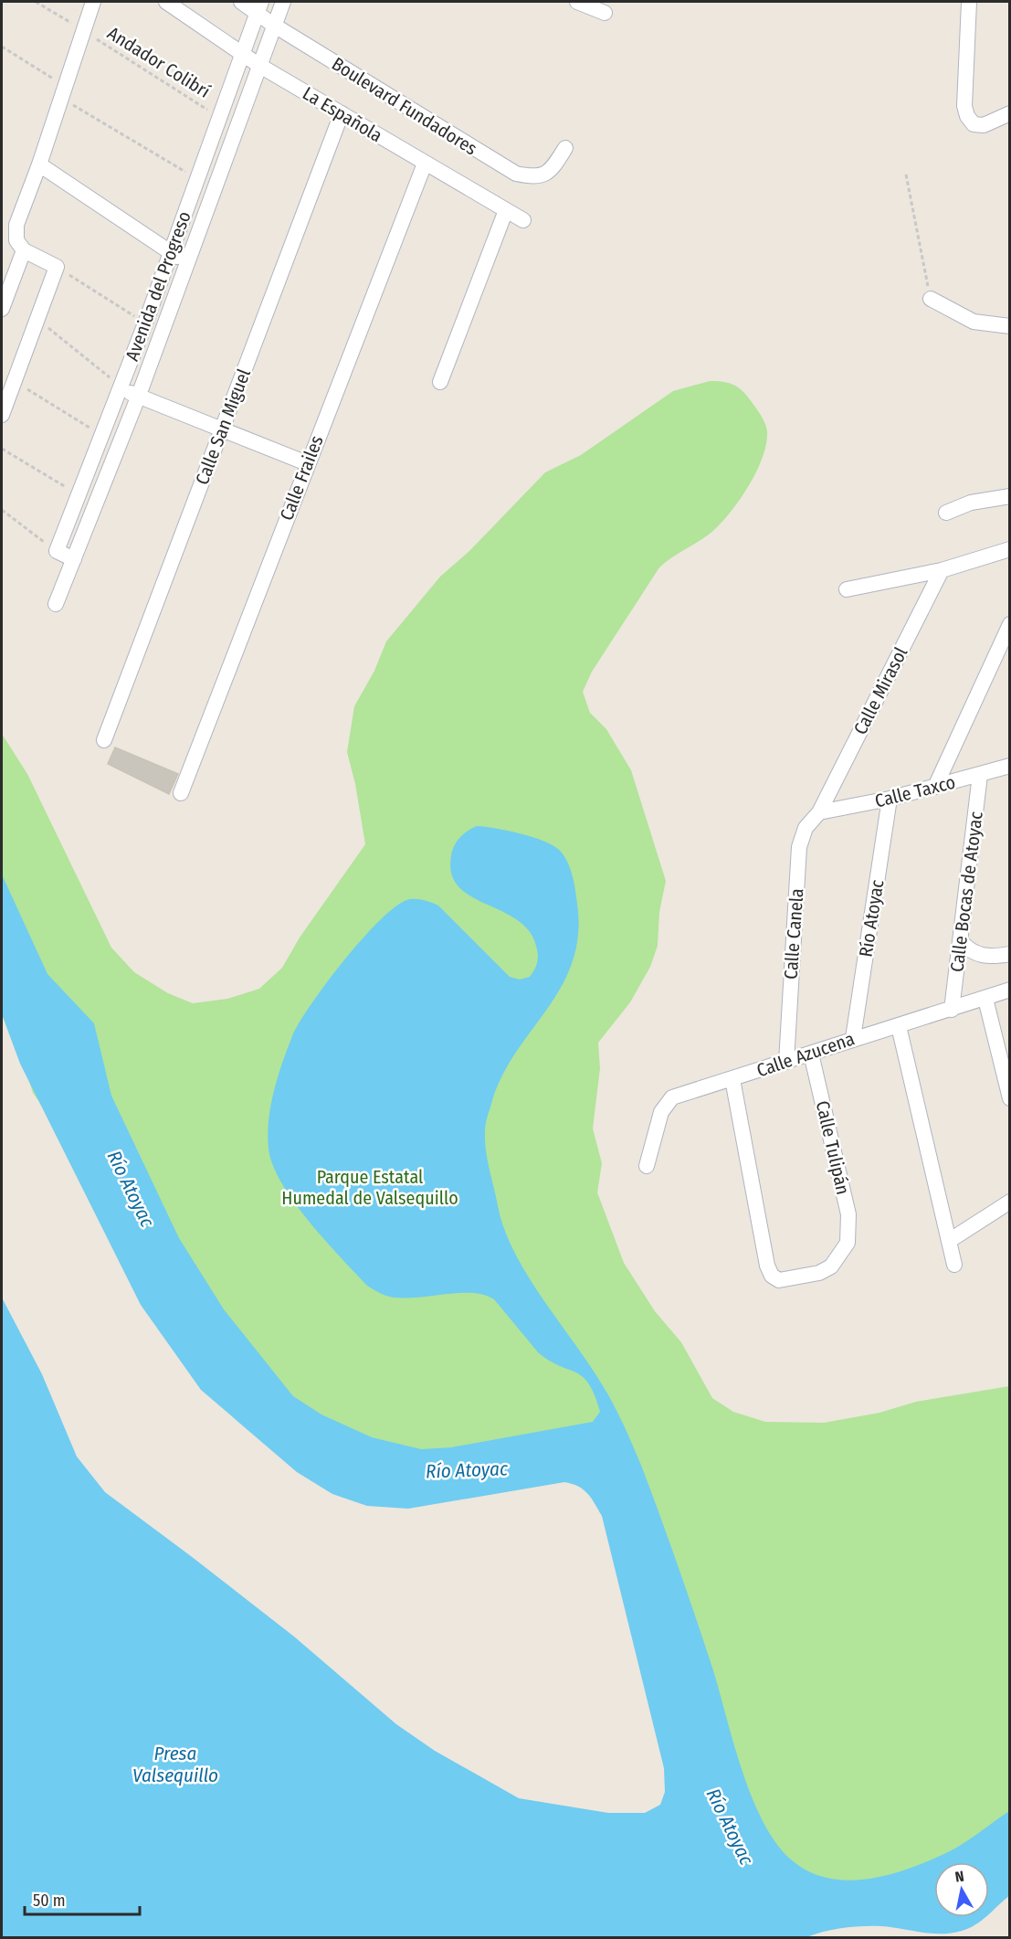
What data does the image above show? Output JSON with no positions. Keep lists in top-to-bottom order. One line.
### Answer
{"streets":{"street":["Boulevard Fundadores","La Española","Avenida del Progreso","Calle San Miguel","Calle Frailes","Calle Mirasol","Calle Taxco","Calle Bocas de Atoyac","Río Atoyac","Calle Canela","Calle Azucena","Calle Tulipán"],"path":["Andador Colibrí"]},"crossings":[["Andador Colibrí","Avenida del Progreso"],["Boulevard Fundadores","Avenida del Progreso"],["La Española","Avenida del Progreso"],["La Española","Calle San Miguel"],["La Española","Calle Frailes"],["Calle Mirasol","Calle Taxco"],["Calle Mirasol","Calle Canela"],["Calle Taxco","Calle Bocas de Atoyac"],["Calle Taxco","Río Atoyac"],["Calle Taxco","Calle Canela"],["Calle Bocas de Atoyac","Calle Azucena"],["Río Atoyac","Calle Azucena"],["Calle Canela","Calle Azucena"],["Calle Azucena","Calle Tulipán"]],"water":["Río Atoyac","Presa Valsequillo"],"parks":["Parque Estatal Humedal de Valsequillo"],"scale_bar":"50 m","north":"top"}
